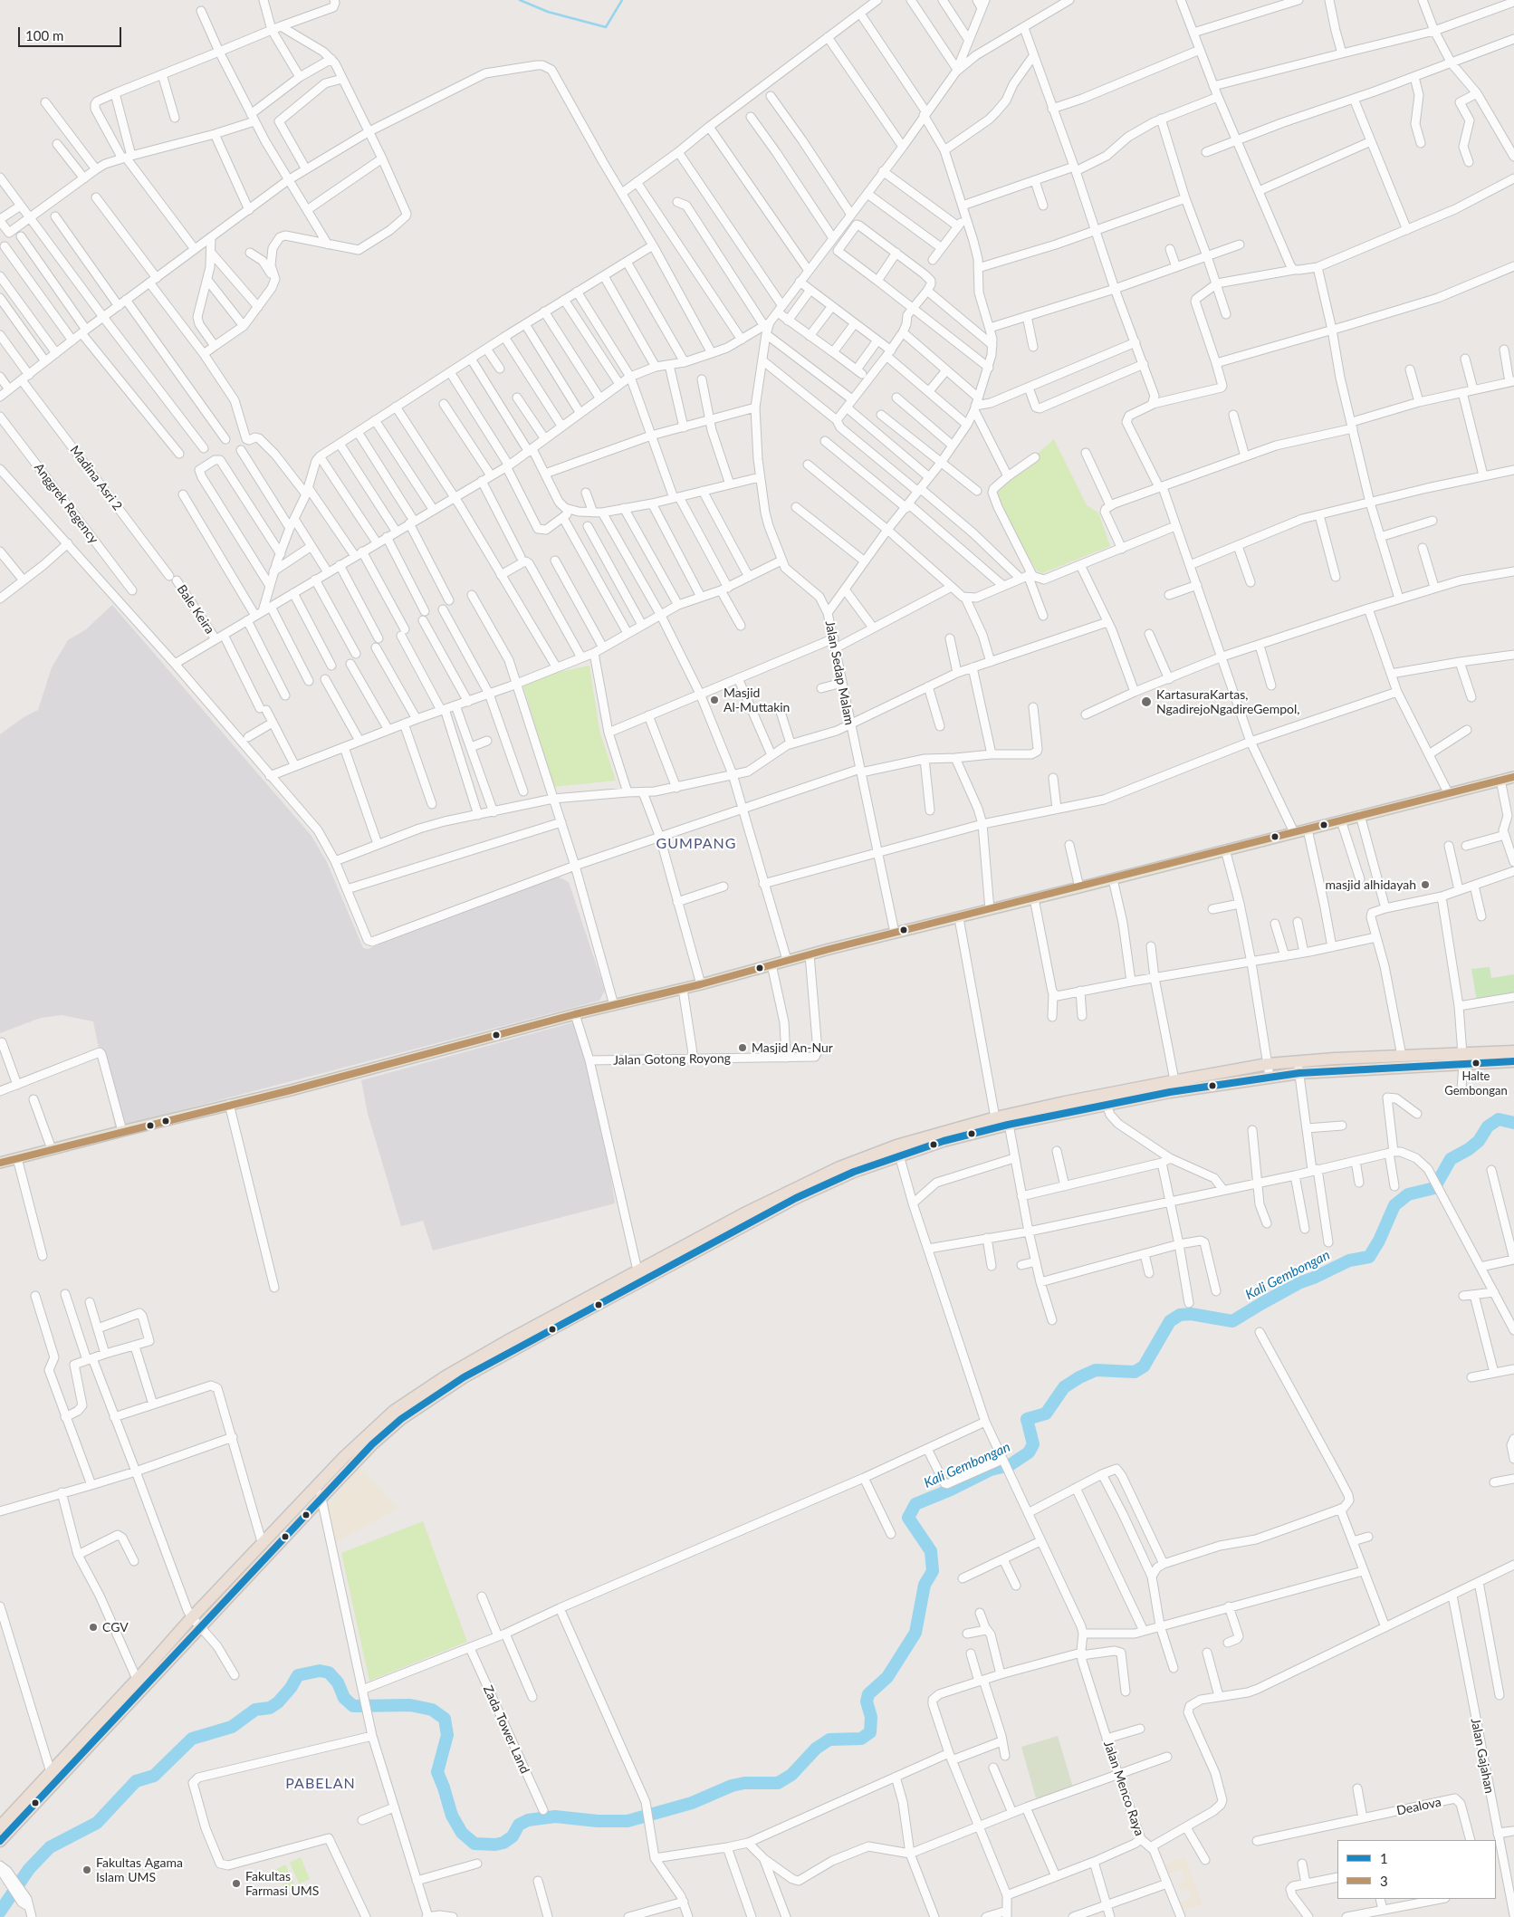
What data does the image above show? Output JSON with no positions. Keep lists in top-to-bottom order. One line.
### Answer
{"streets":{"street":["Madina Asri 2","Anggrek Regency","Bale Keira","Jalan Sedap Malam","Jalan Gotong Royong","Zada Tower Land","Jalan Gajahan","Jalan Menco Raya","Dealova"]},"crossings":[["Madina Asri 2","Bale Keira"]],"districts":["GUMPANG","PABELAN"],"water":["Kali Gembongan"],"places":["Masjid Al-Muttakin","KartasuraKartas, NgadirejoNgadireGempol,","masjid alhidayah","Masjid An-Nur","Halte Gembongan","CGV","Fakultas Agama Islam UMS","Fakultas Farmasi UMS"],"lines":["transit line 3","transit line 1"],"legend":["1","3"],"scale_bar":"100 m"}
